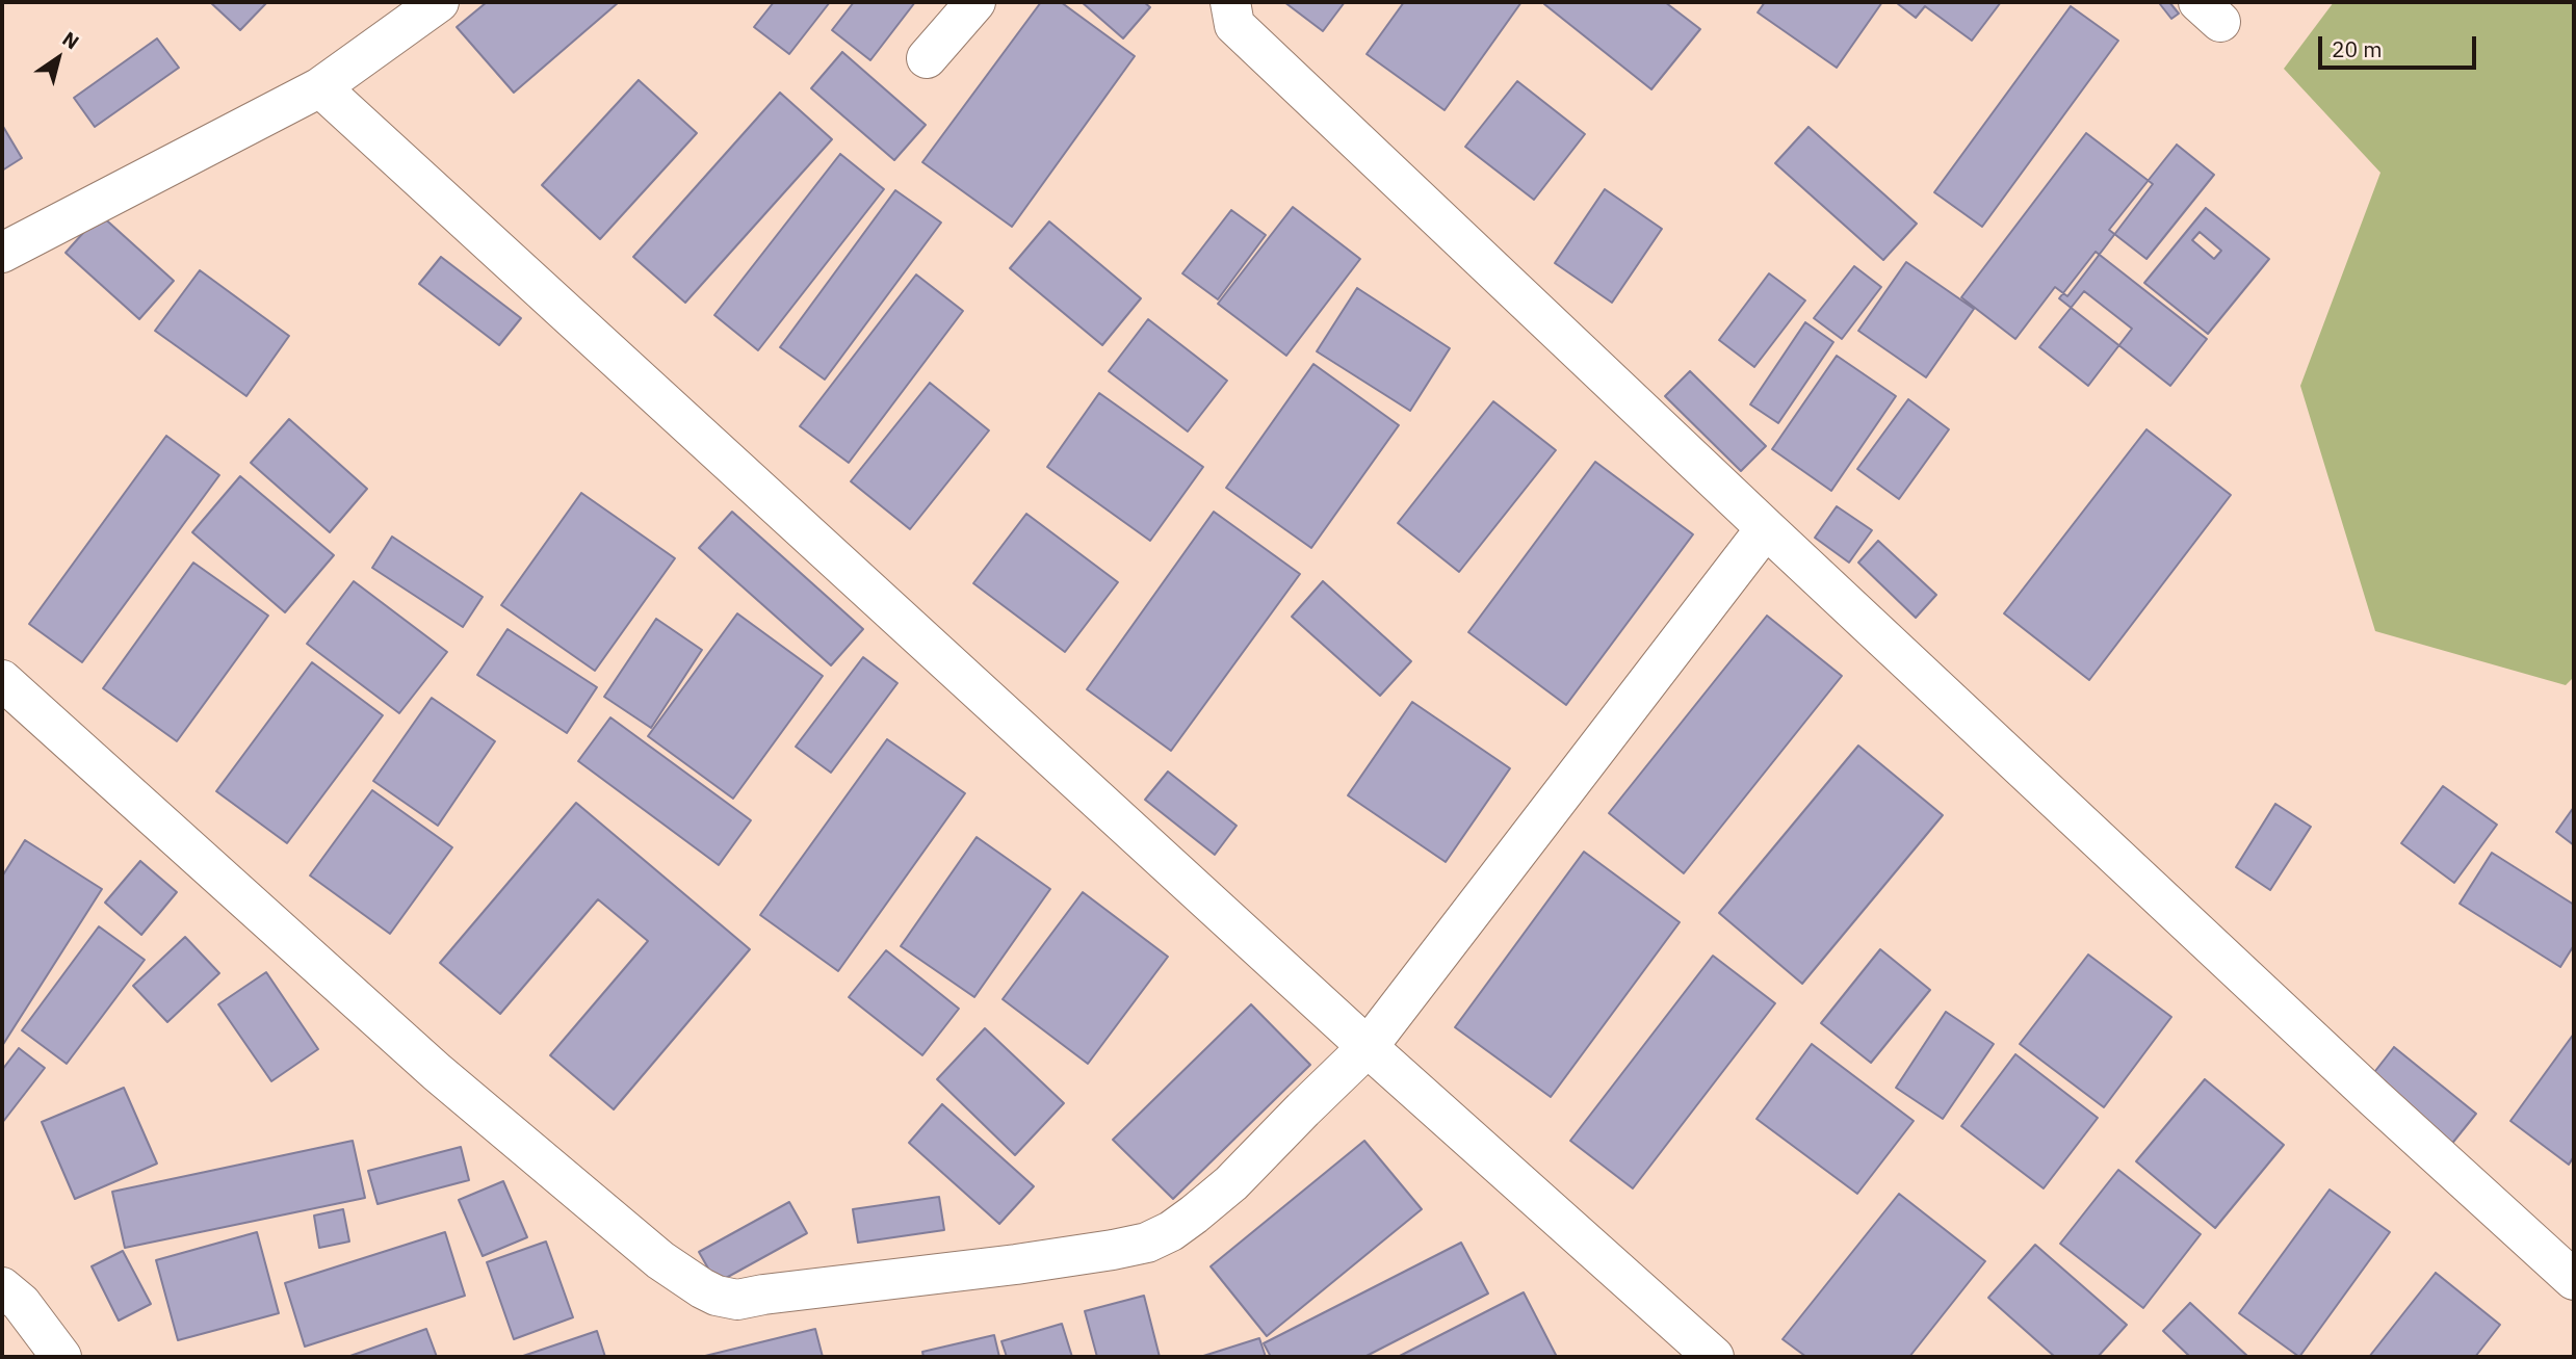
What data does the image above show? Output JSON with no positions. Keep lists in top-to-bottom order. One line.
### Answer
{"scale_bar":"20 m","north":"top right"}
